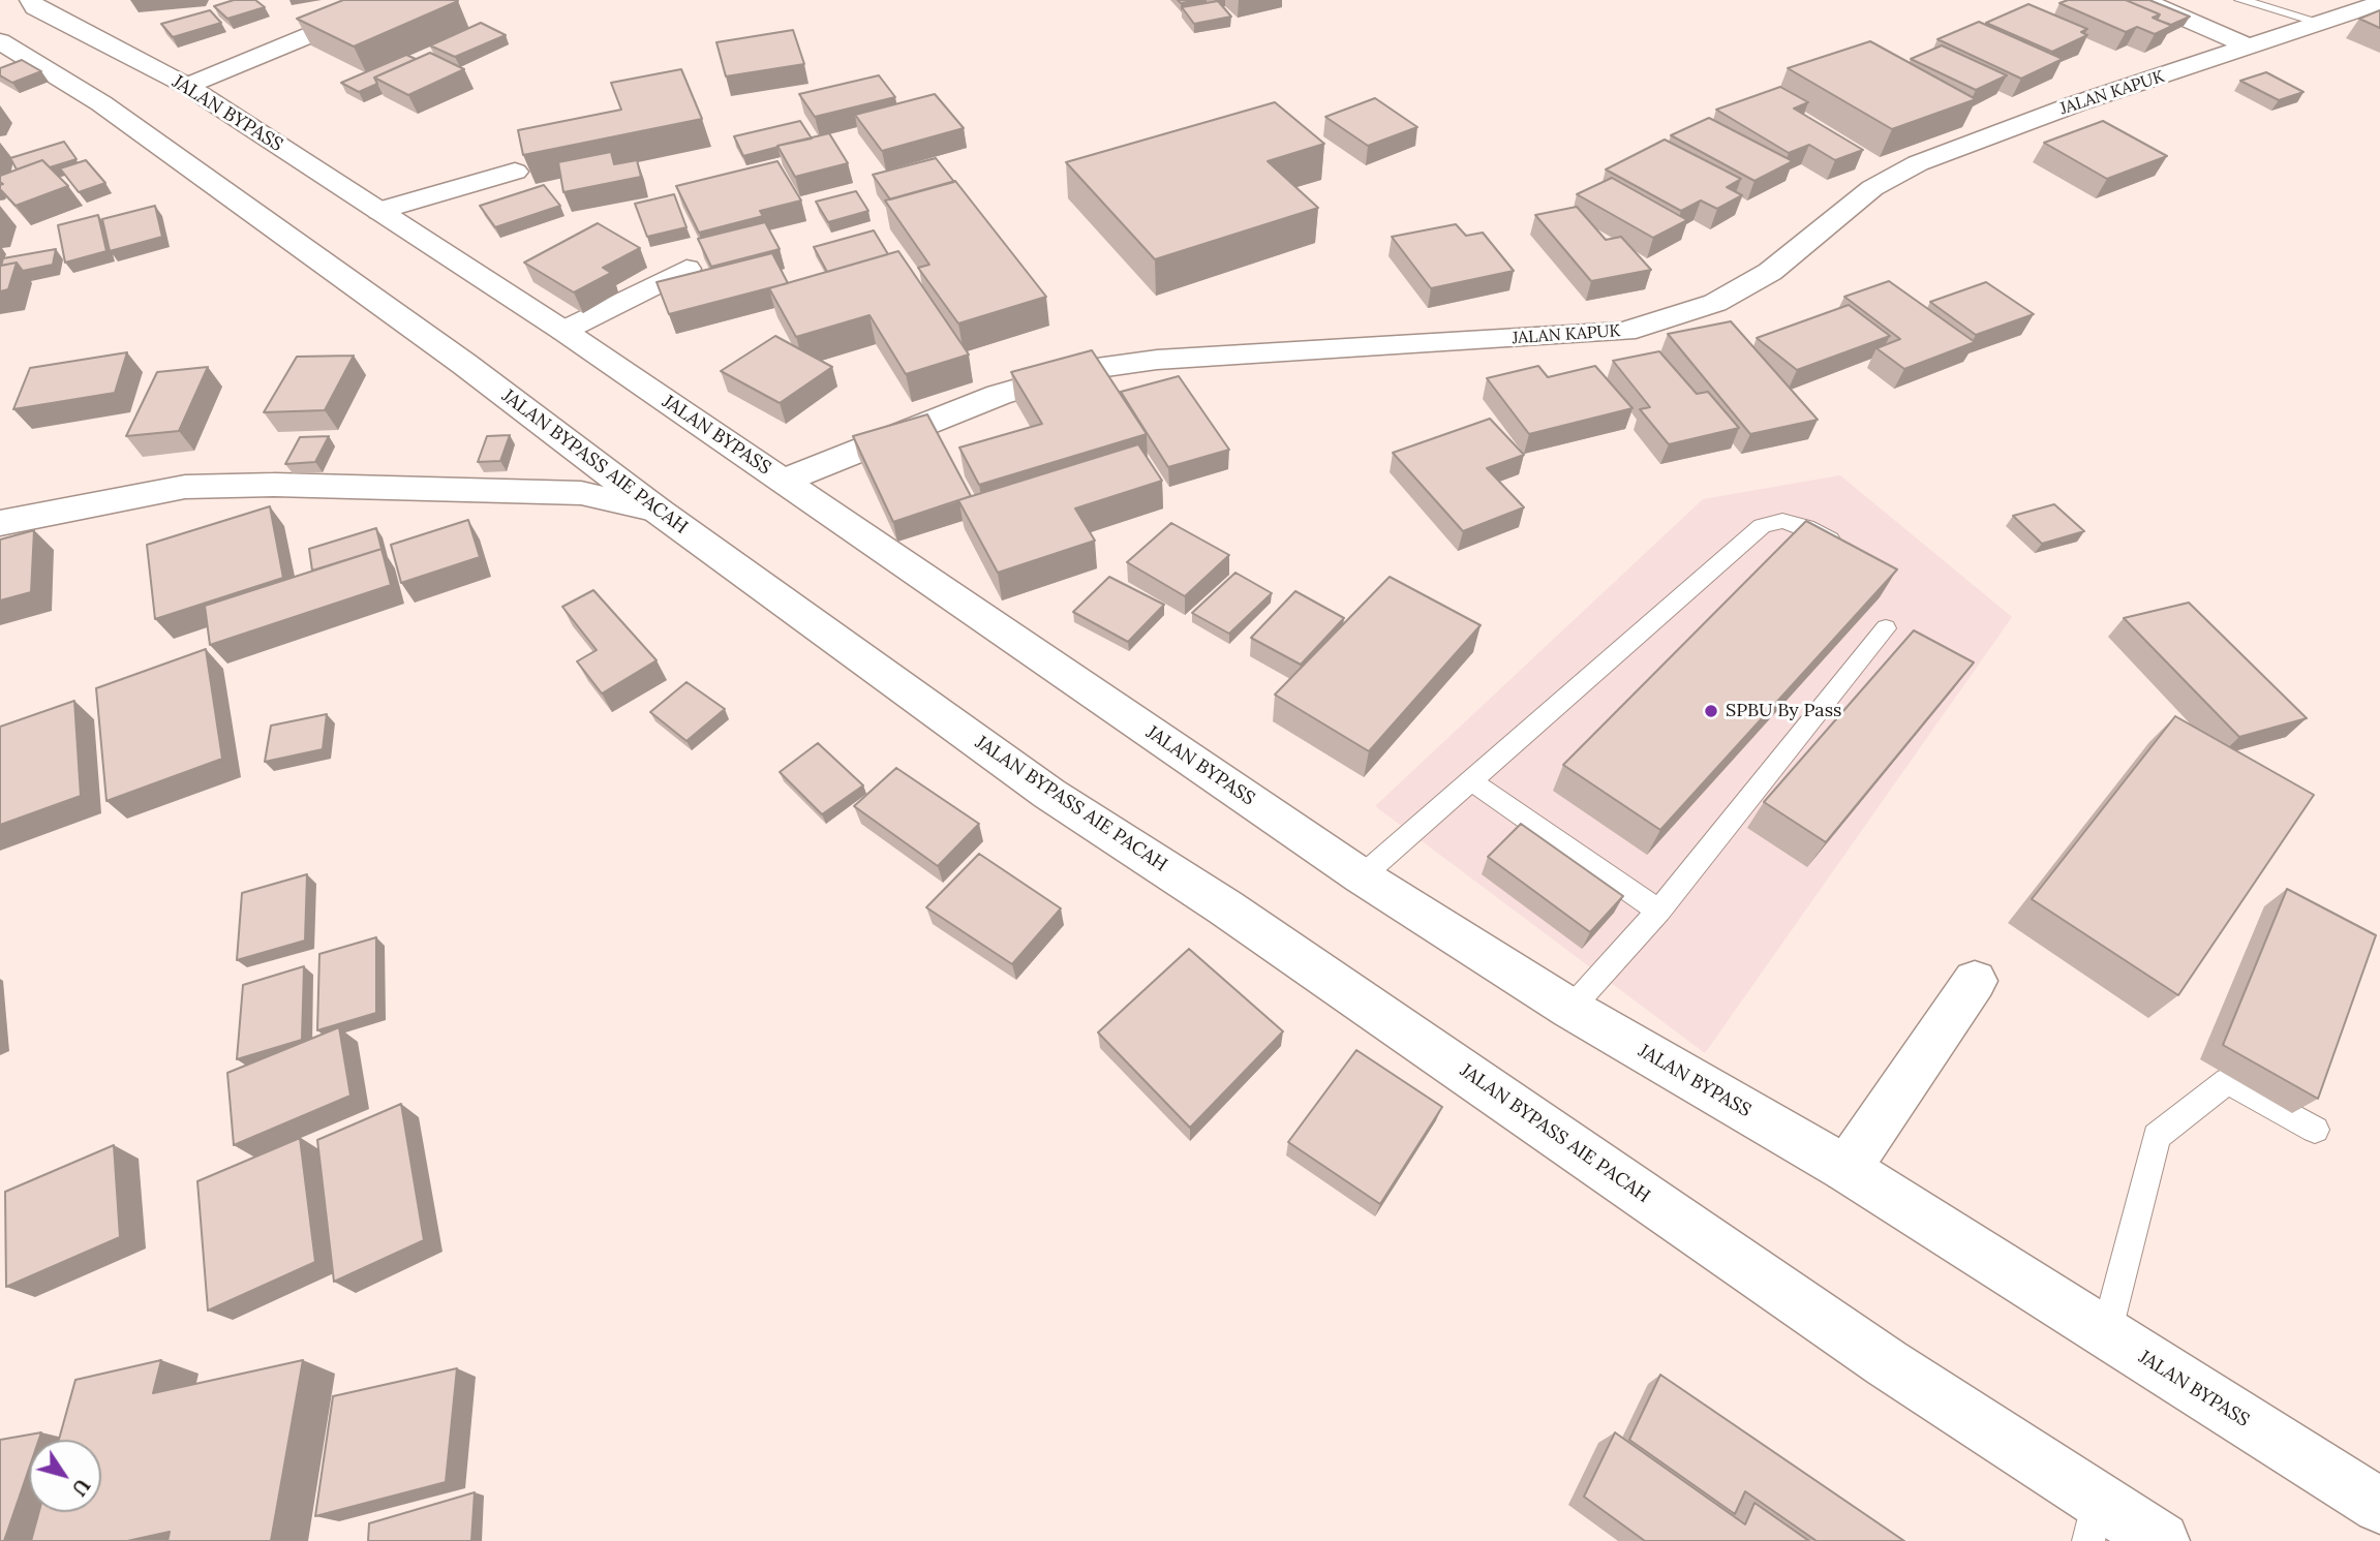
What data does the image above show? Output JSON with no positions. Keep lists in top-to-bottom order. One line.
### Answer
{"streets":{"main road":["JALAN KAPUK","JALAN BYPASS","JALAN BYPASS AIE PACAH"]},"crossings":[["JALAN KAPUK","JALAN BYPASS"]],"places":["SPBU By Pass"],"north":"bottom right"}
